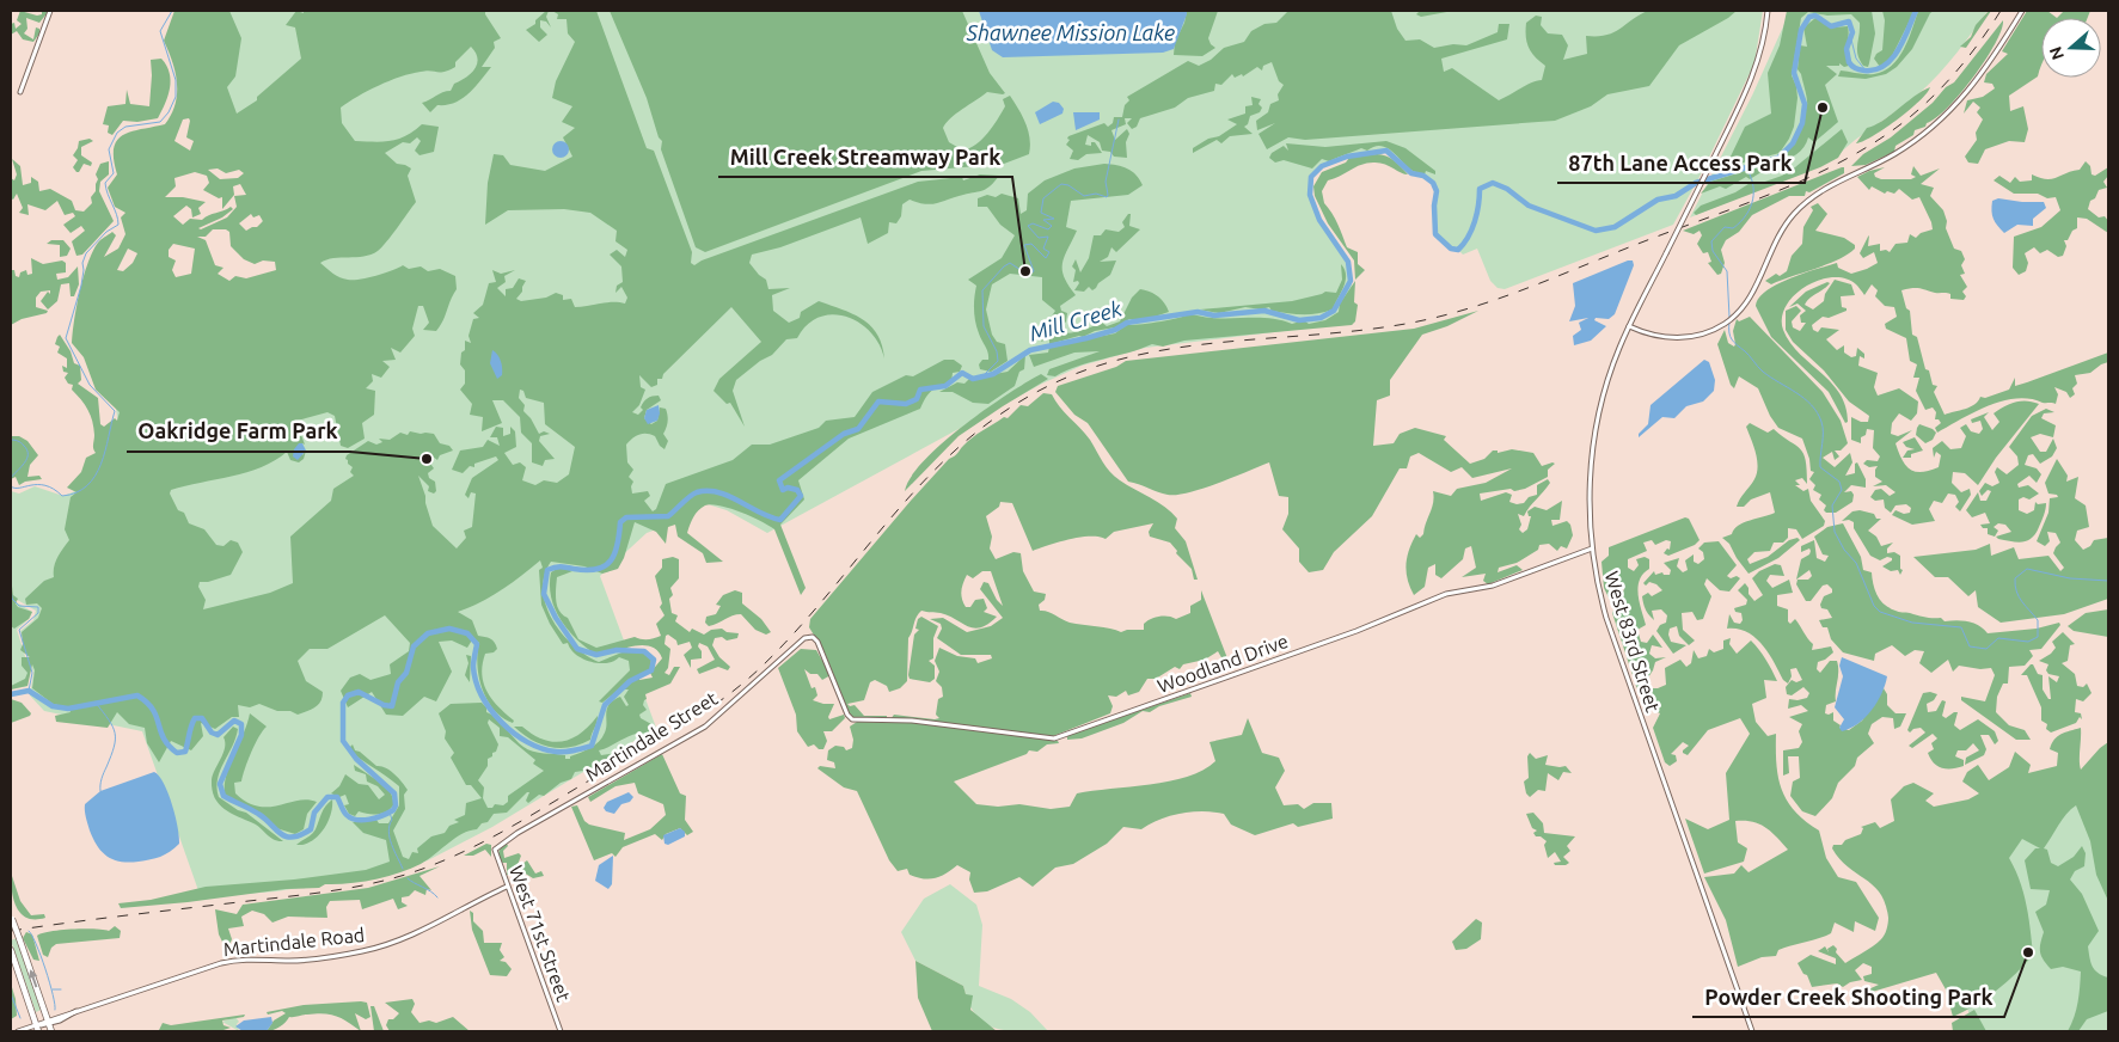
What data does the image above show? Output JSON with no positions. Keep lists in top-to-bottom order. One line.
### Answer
{"streets":{"street":["West 83rd Street","Woodland Drive","Martindale Street","West 71st Street","Martindale Road"]},"crossings":[["West 83rd Street","Woodland Drive"],["Woodland Drive","Martindale Street"],["Martindale Street","West 71st Street"],["West 71st Street","Martindale Road"]],"water":["Shawnee Mission Lake","Mill Creek"],"places":["87th Lane Access Park","Mill Creek Streamway Park","Oakridge Farm Park","Powder Creek Shooting Park"],"north":"left"}
